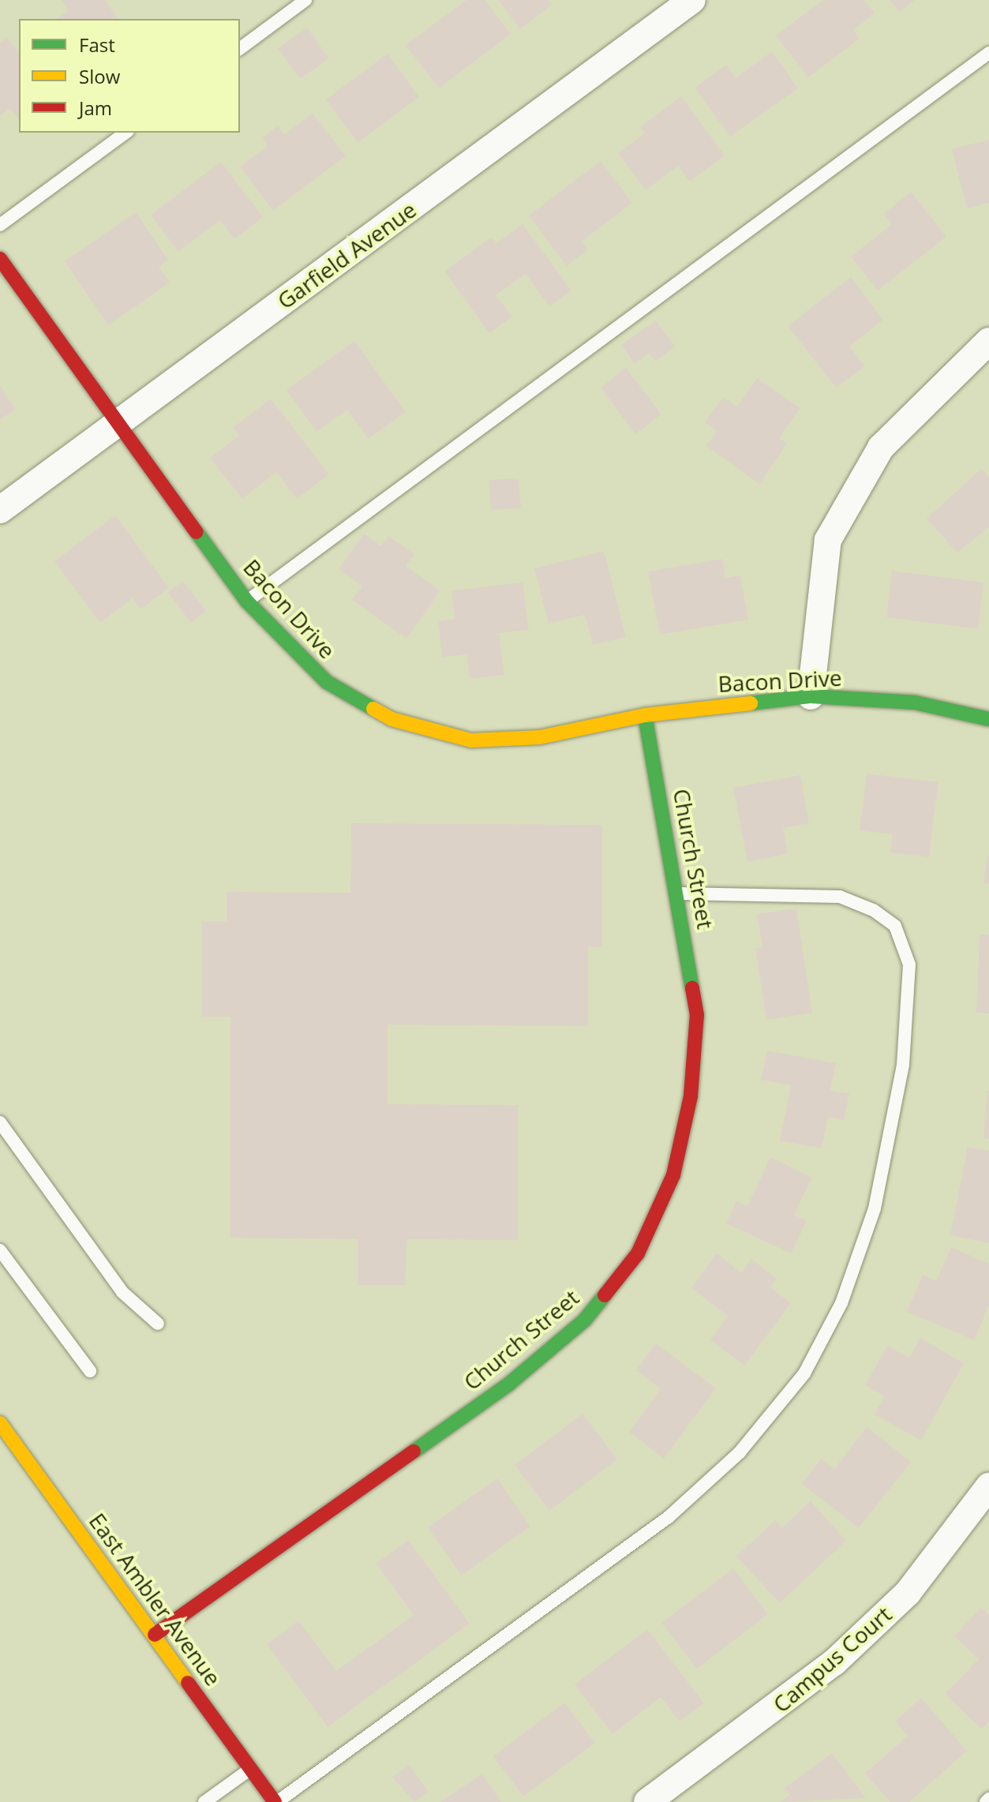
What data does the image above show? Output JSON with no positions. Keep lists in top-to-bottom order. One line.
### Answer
{"streets":{"street":["Garfield Avenue","Bacon Drive","Church Street","East Ambler Avenue","Campus Court"]},"crossings":[["Garfield Avenue","Bacon Drive"],["Bacon Drive","Church Street"],["Church Street","East Ambler Avenue"]],"legend":["Fast","Slow","Jam"]}
